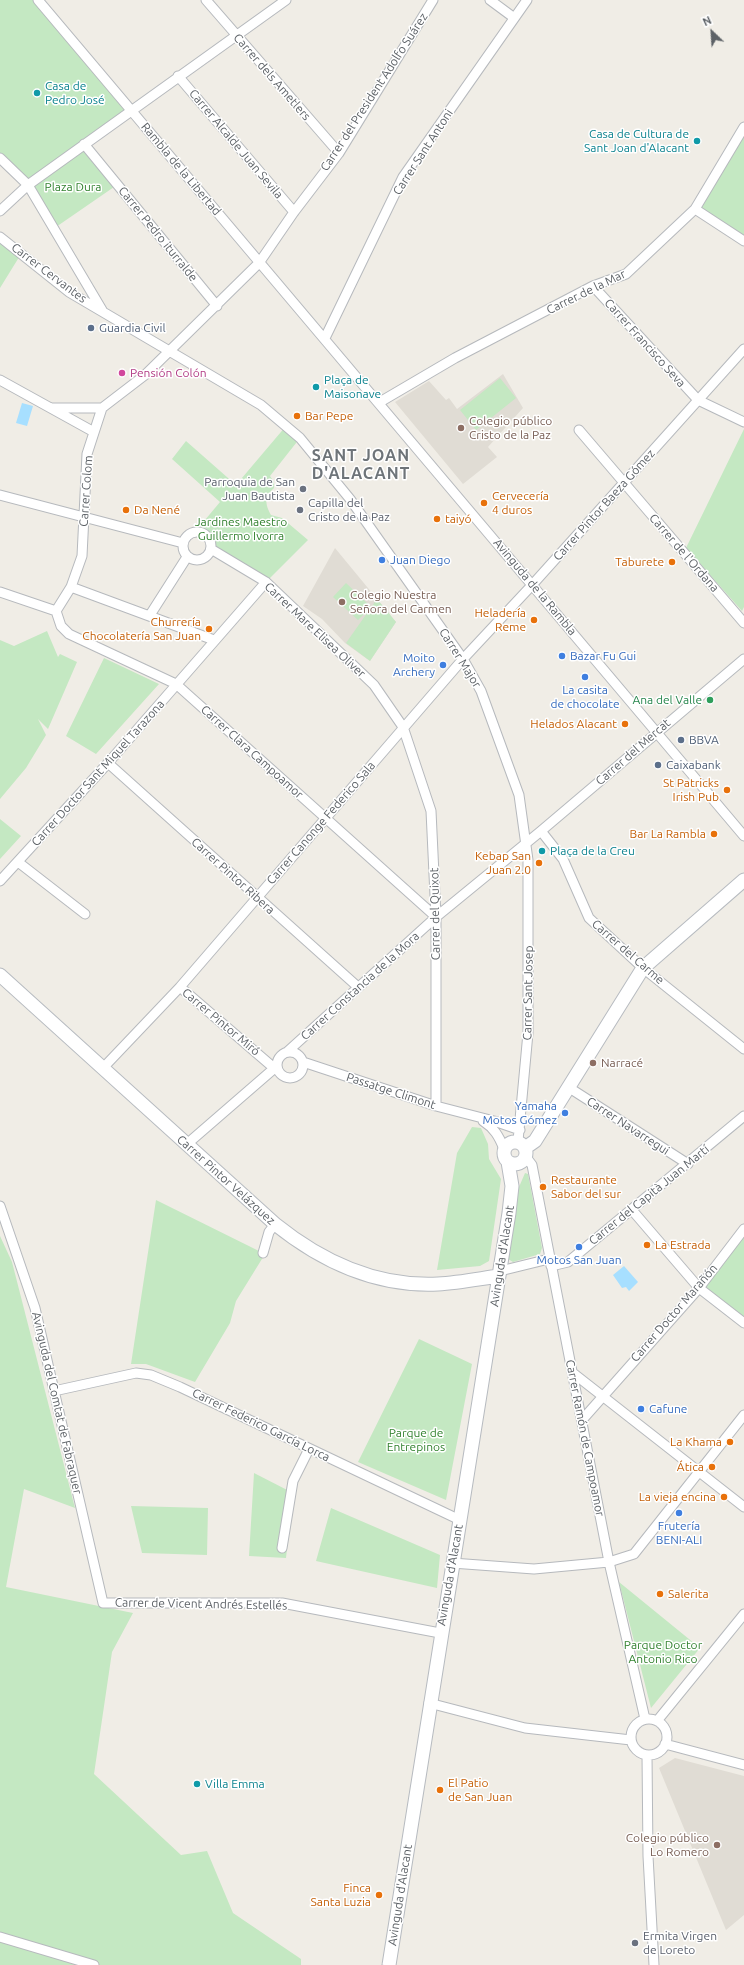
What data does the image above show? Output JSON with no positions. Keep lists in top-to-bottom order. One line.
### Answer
{"streets":{"street":["Carrer dels Ametlers","Carrer del President Adolfo Suárez","Carrer Alcalde Juan Sevila","Carrer Sant Antoni","Rambla de la Libertad","Carrer Pedro iturralde","Carrer Cervantes","Carrer de la Mar","Carrer Francisco Seva","Carrer Colom","Carrer Pintor Baeza Gómez","Carrer de l'Ordana","Avinguda de la Rambla","Carrer Mare Elisea Oliver","Carrer Major","Carrer Clara Campoamor","Carrer del Mercat","Carrer Doctor Sant Miquel Tarazona","Carrer Canonge Federico Sala","Carrer Pintor Ribera","Carrer del Quixot","Carrer del Carme","Carrer Constancia de la Mora","Carrer Sant Josep","Carrer Pintor Miró","Passatge Climont","Carrer Navarregui","Carrer Pintor Velázquez","Carrer del Capità Juan Martí","Avinguda d'Alacant","Carrer Doctor Marañón","Avinguda del Comtat de Fabraquer","Carrer Federico García Lorca","Carrer Ramón de Campoamor","Carrer de Vicent Andrés Estellés"]},"crossings":[["Carrer dels Ametlers","Carrer del President Adolfo Suárez"],["Carrer del President Adolfo Suárez","Carrer Alcalde Juan Sevila"],["Carrer del President Adolfo Suárez","Rambla de la Libertad"],["Carrer del President Adolfo Suárez","Carrer Pedro iturralde"],["Carrer del President Adolfo Suárez","Carrer Cervantes"],["Carrer Sant Antoni","Rambla de la Libertad"],["Carrer Sant Antoni","Avinguda de la Rambla"],["Rambla de la Libertad","Avinguda de la Rambla"],["Carrer Cervantes","Carrer Major"],["Carrer de la Mar","Carrer Francisco Seva"],["Carrer de la Mar","Avinguda de la Rambla"],["Carrer Francisco Seva","Carrer Pintor Baeza Gómez"],["Carrer Colom","Carrer Clara Campoamor"],["Carrer Pintor Baeza Gómez","Carrer de l'Ordana"],["Carrer Pintor Baeza Gómez","Avinguda de la Rambla"],["Carrer Pintor Baeza Gómez","Carrer Major"],["Carrer Pintor Baeza Gómez","Carrer Canonge Federico Sala"],["Avinguda de la Rambla","Carrer del Mercat"],["Carrer Mare Elisea Oliver","Carrer Doctor Sant Miquel Tarazona"],["Carrer Mare Elisea Oliver","Carrer Canonge Federico Sala"],["Carrer Mare Elisea Oliver","Carrer del Quixot"],["Carrer Major","Carrer Canonge Federico Sala"],["Carrer Major","Carrer Constancia de la Mora"],["Carrer Major","Carrer Sant Josep"],["Carrer Clara Campoamor","Carrer Doctor Sant Miquel Tarazona"],["Carrer Clara Campoamor","Carrer Canonge Federico Sala"],["Carrer Clara Campoamor","Carrer del Quixot"],["Carrer Clara Campoamor","Carrer Constancia de la Mora"],["Carrer del Mercat","Carrer del Carme"],["Carrer Doctor Sant Miquel Tarazona","Carrer Pintor Ribera"],["Carrer Canonge Federico Sala","Carrer Pintor Ribera"],["Carrer Canonge Federico Sala","Carrer del Quixot"],["Carrer Canonge Federico Sala","Carrer Pintor Miró"],["Carrer Pintor Ribera","Carrer Constancia de la Mora"],["Carrer del Quixot","Carrer Constancia de la Mora"],["Carrer del Quixot","Passatge Climont"],["Carrer Constancia de la Mora","Carrer Sant Josep"],["Carrer Constancia de la Mora","Carrer Pintor Miró"],["Carrer Constancia de la Mora","Passatge Climont"],["Carrer Sant Josep","Passatge Climont"],["Carrer Sant Josep","Avinguda d'Alacant"],["Carrer Sant Josep","Carrer Ramón de Campoamor"],["Carrer Pintor Miró","Passatge Climont"],["Carrer Pintor Miró","Carrer Pintor Velázquez"],["Passatge Climont","Avinguda d'Alacant"],["Passatge Climont","Carrer Ramón de Campoamor"],["Carrer Navarregui","Carrer del Capità Juan Martí"],["Carrer Pintor Velázquez","Carrer del Capità Juan Martí"],["Carrer Pintor Velázquez","Avinguda d'Alacant"],["Carrer del Capità Juan Martí","Avinguda d'Alacant"],["Carrer del Capità Juan Martí","Carrer Ramón de Campoamor"],["Avinguda d'Alacant","Carrer Federico García Lorca"],["Avinguda d'Alacant","Carrer Ramón de Campoamor"],["Avinguda d'Alacant","Carrer de Vicent Andrés Estellés"],["Carrer Doctor Marañón","Carrer Ramón de Campoamor"],["Avinguda del Comtat de Fabraquer","Carrer Federico García Lorca"],["Avinguda del Comtat de Fabraquer","Carrer de Vicent Andrés Estellés"]],"districts":["SANT JOAN D'ALACANT"],"parks":["Plaza Dura","Jardines Maestro Guillermo Ivorra","Parque de Entrepinos","Parque Doctor Antonio Rico"],"places":["Casa de Pedro José","Casa de Cultura de Sant Joan d'Alacant","Guardia Civil","Pensión Colón","Plaça de Maisonave","Bar Pepe","Colegio público Cristo de la Paz","Parroquia de San Juan Bautista","Cervecería 4 duros","Da Nené","Capilla del Cristo de la Paz","taiyó","Juan Diego","Taburete","Colegio Nuestra Señora del Carmen","Heladería Reme","Churrería Chocolatería San Juan","Bazar Fu Gui","Moito Archery","La casita de chocolate","Ana del Valle","Helados Alacant","BBVA","Caixabank","St Patricks Irish Pub","Bar La Rambla","Plaça de la Creu","Kebap San Juan 2.0","Narracé","Yamaha Motos Gómez","Restaurante Sabor del sur","La Estrada","Motos San Juan","Cafune","La Khama","Ática","La vieja encina","Frutería BENI-ALI","Salerita","Villa Emma","El Patio de San Juan","Colegio público Lo Romero","Finca Santa Luzia","Ermita Virgen de Loreto"],"north":"top left"}
